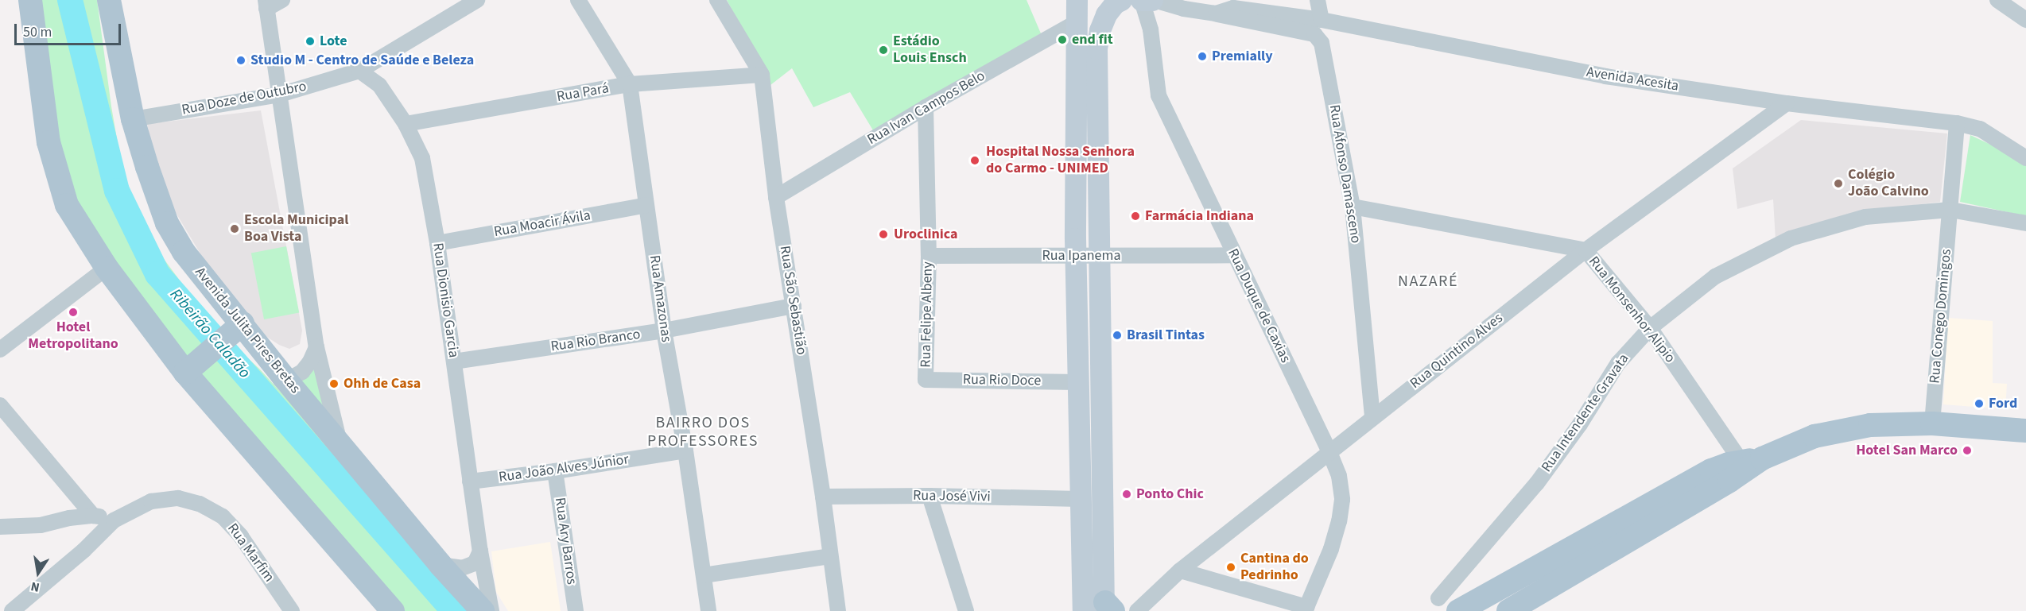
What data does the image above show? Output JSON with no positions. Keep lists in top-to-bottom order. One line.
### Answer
{"streets":{"main road":["Avenida Julita Pires Bretas"],"street":["Avenida Acesita","Rua Pará","Rua Doze de Outubro","Rua Ivan Campos Belo","Rua Afonso Damasceno","Rua Moacir Ávila","Rua Ipanema","Rua Amazonas","Rua Dionisio Garcia","Rua São Sebastião","Rua Duque de Caxias","Rua Monsenhor Alipio","Rua Felipe Albeny","Rua Conego Domingos","Rua Rio Branco","Rua Quintino Alves","Rua Rio Doce","Rua Intendente Gravata","Rua João Alves Júnior","Rua José Vivi","Rua Ary Barros","Rua Marfim"]},"crossings":[["Avenida Acesita","Rua Afonso Damasceno"],["Avenida Acesita","Rua Conego Domingos"],["Avenida Acesita","Rua Quintino Alves"],["Rua Pará","Rua Amazonas"],["Rua Pará","Rua Dionisio Garcia"],["Rua Pará","Rua São Sebastião"],["Rua Doze de Outubro","Rua Dionisio Garcia"],["Rua Doze de Outubro","Avenida Julita Pires Bretas"],["Rua Ivan Campos Belo","Rua São Sebastião"],["Rua Ivan Campos Belo","Rua Felipe Albeny"],["Rua Afonso Damasceno","Rua Monsenhor Alipio"],["Rua Afonso Damasceno","Rua Quintino Alves"],["Rua Moacir Ávila","Rua Amazonas"],["Rua Moacir Ávila","Rua Dionisio Garcia"],["Rua Ipanema","Rua Duque de Caxias"],["Rua Ipanema","Rua Felipe Albeny"],["Rua Amazonas","Rua Rio Branco"],["Rua Amazonas","Rua João Alves Júnior"],["Rua Dionisio Garcia","Rua Rio Branco"],["Rua Dionisio Garcia","Rua João Alves Júnior"],["Rua São Sebastião","Rua Rio Branco"],["Rua São Sebastião","Rua José Vivi"],["Rua Duque de Caxias","Rua Quintino Alves"],["Rua Monsenhor Alipio","Rua Quintino Alves"],["Rua Monsenhor Alipio","Rua Intendente Gravata"],["Rua Felipe Albeny","Rua Rio Doce"],["Rua Conego Domingos","Rua Intendente Gravata"],["Rua João Alves Júnior","Rua Ary Barros"]],"districts":["NAZARÉ","BAIRRO DOS PROFESSORES"],"water":["Ribeirão Caladão"],"places":["end fit","Lote","Estádio Louis Ensch","Premially","Studio M - Centro de Saúde e Beleza","Hospital Nossa Senhora do Carmo - UNIMED","Colégio João Calvino","Farmácia Indiana","Escola Municipal Boa Vista","Uroclinica","Hotel Metropolitano","Brasil Tintas","Ohh de Casa","Ford","Hotel San Marco","Ponto Chic","Cantina do Pedrinho"],"scale_bar":"50 m","north":"bottom"}
